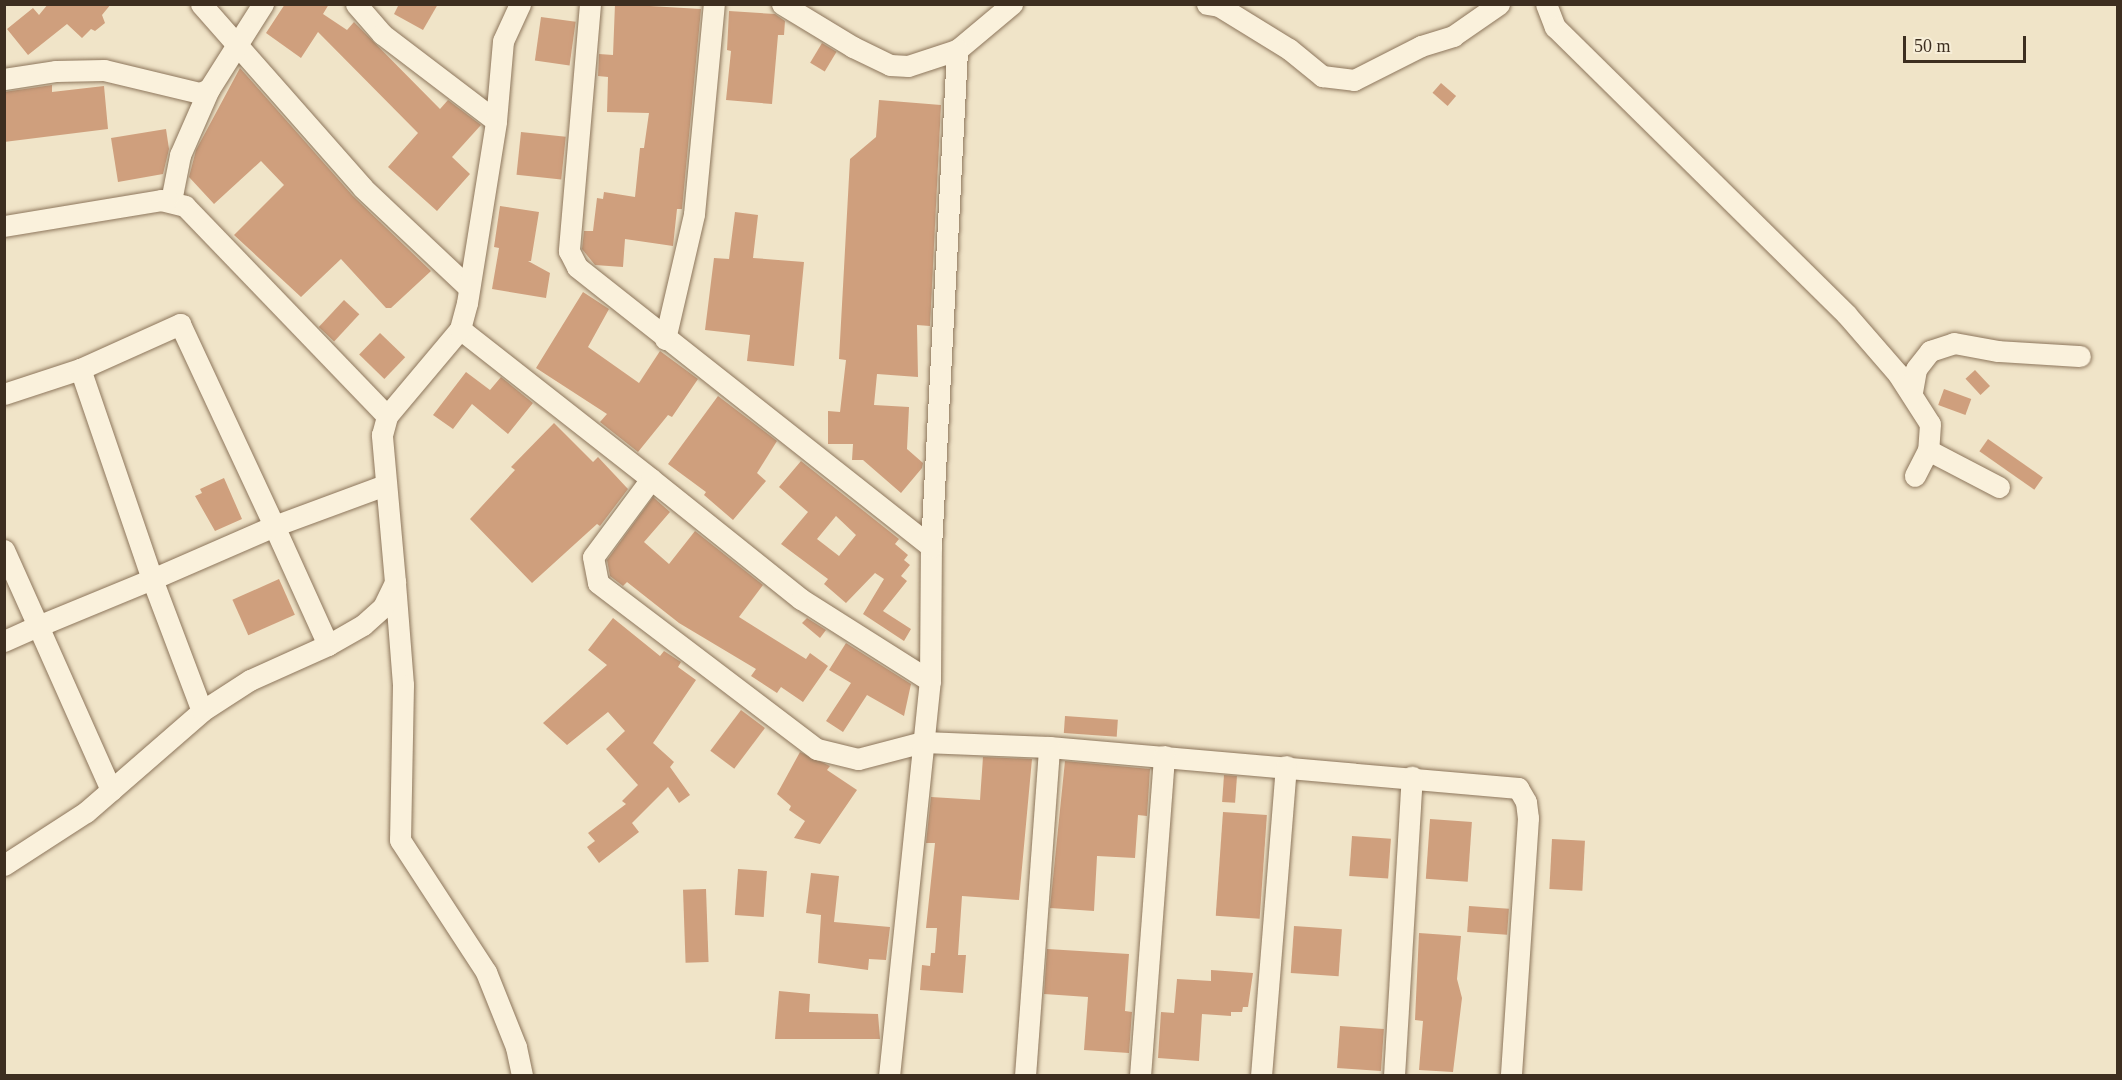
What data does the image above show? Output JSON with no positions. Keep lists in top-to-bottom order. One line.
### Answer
{"scale_bar":"50 m"}
